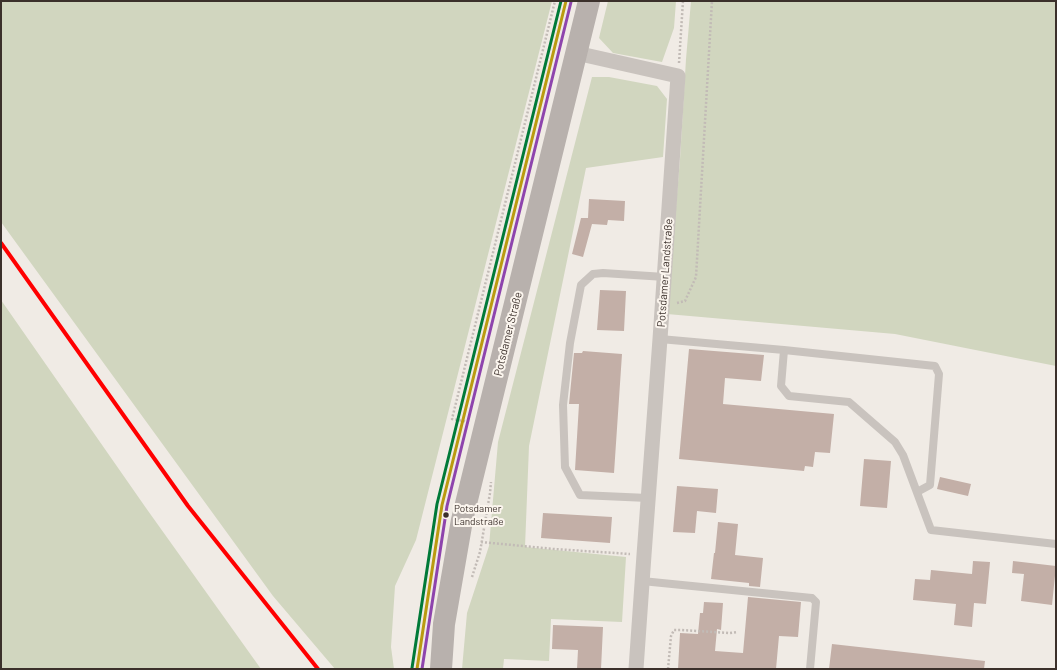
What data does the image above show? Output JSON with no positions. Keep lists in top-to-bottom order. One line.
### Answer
{"streets":{"main road":["Potsdamer Straße"],"street":["Potsdamer Landstraße"]},"places":["Potsdamer Landstraße"]}
